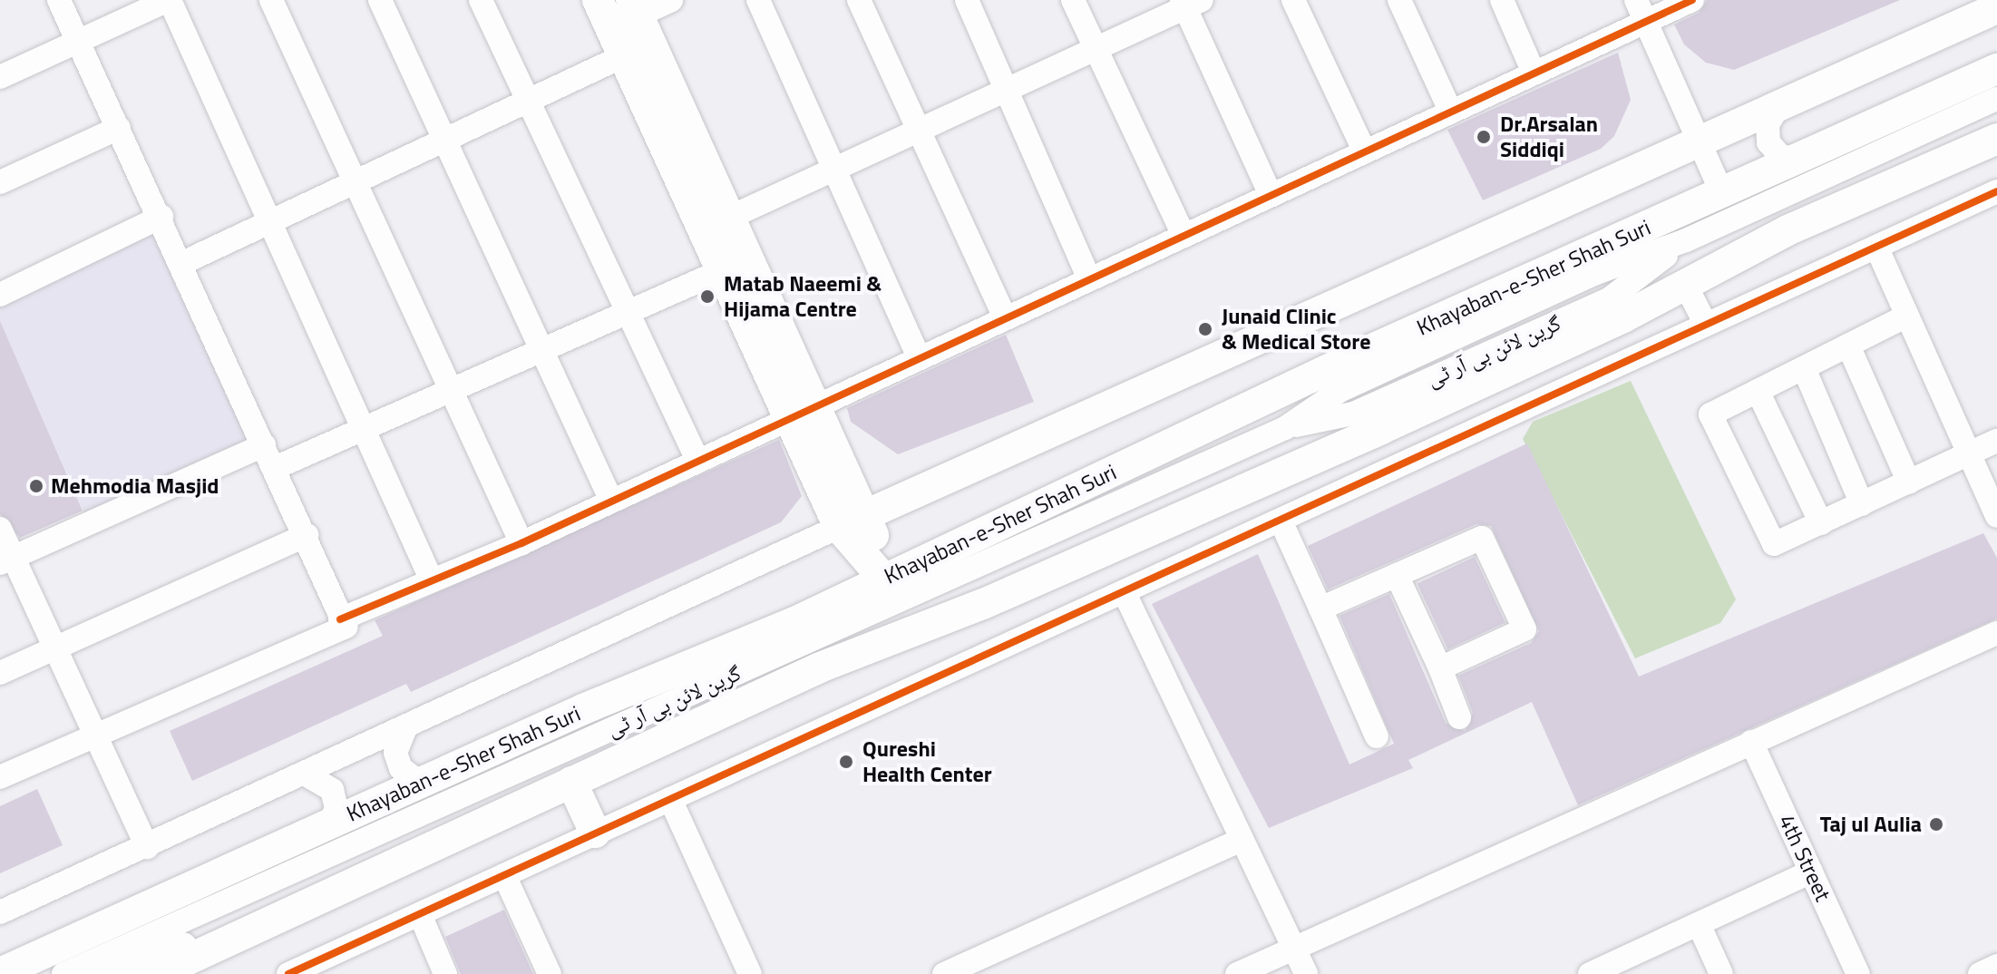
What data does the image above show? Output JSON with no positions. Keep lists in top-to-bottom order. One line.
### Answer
{"streets":{"main road":["Khayaban-e-Sher Shah Suri"],"street":["گرین لائن بی آر ٹی","4th Street"]},"places":["Dr.Arsalan Siddiqi","Matab Naeemi & Hijama Centre","Junaid Clinic & Medical Store","Mehmodia Masjid","Qureshi Health Center","Taj ul Aulia"]}
